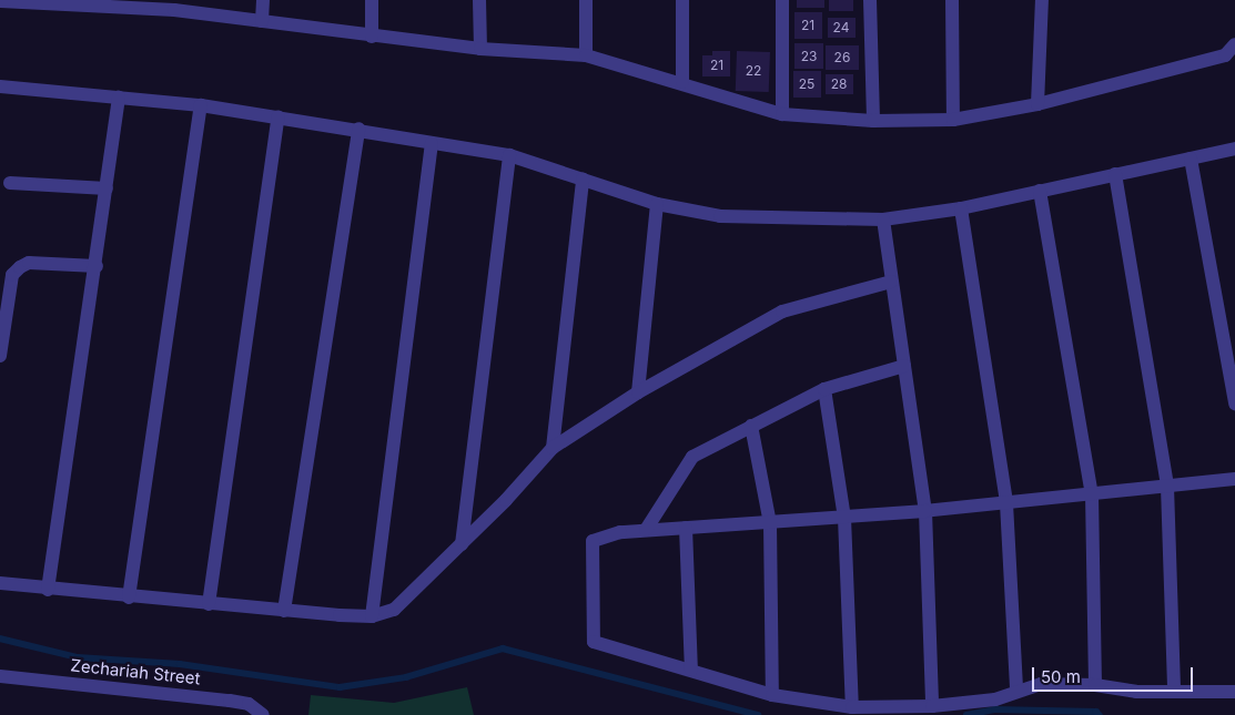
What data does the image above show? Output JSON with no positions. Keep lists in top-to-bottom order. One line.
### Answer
{"streets":{"street":["Zechariah Street"]},"house_numbers":["21","24","23","26","21","22","25","28"],"scale_bar":"50 m"}
